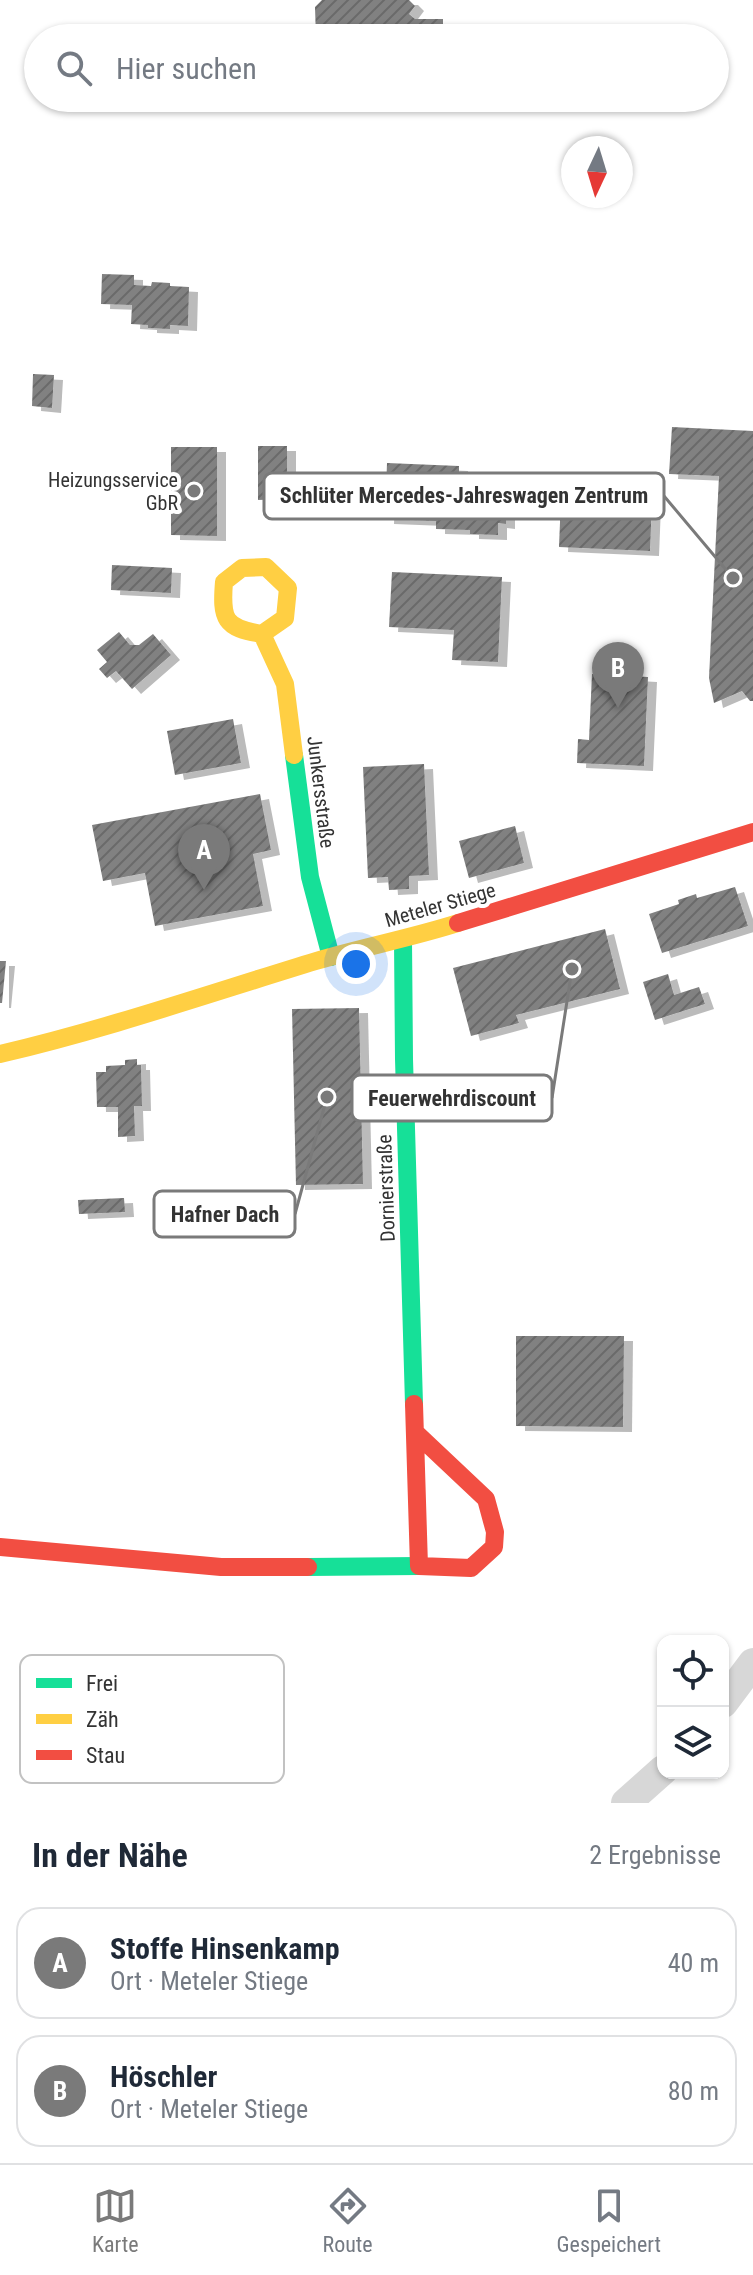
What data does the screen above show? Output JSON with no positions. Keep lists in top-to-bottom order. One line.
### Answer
{"streets":{"street":["Junkersstraße","Meteler Stiege","Dornierstraße"]},"crossings":[["Junkersstraße","Meteler Stiege"],["Meteler Stiege","Dornierstraße"]],"places":["Heizungsservice GbR","Schlüter Mercedes-Jahreswagen Zentrum","Feuerwehrdiscount","Hafner Dach"],"legend":["Frei","Zäh","Stau"],"north":"bottom","page":{"search":"Hier suchen","pins":["B","A"],"heading":["In der Nähe","2 Ergebnisse"],"list":[{"mark":"A","name":"Stoffe Hinsenkamp","note":"Ort · Meteler Stiege","value":"40 m"},{"mark":"B","name":"Höschler","note":"Ort · Meteler Stiege","value":"80 m"}],"nav":["Karte","Route","Gespeichert"]}}
